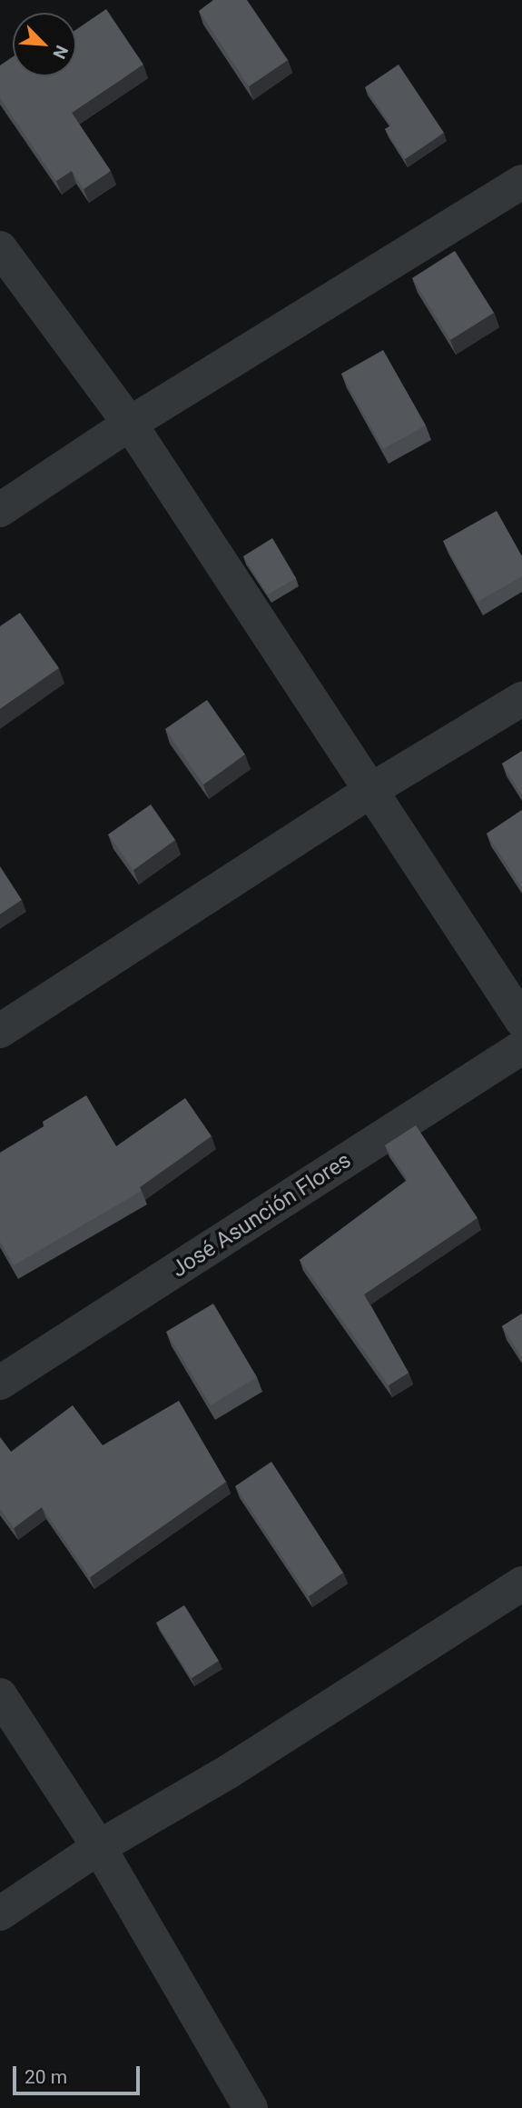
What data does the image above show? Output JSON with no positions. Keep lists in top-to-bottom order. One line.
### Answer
{"streets":{"street":["José Asunción Flores"]},"scale_bar":"20 m","north":"bottom right"}
